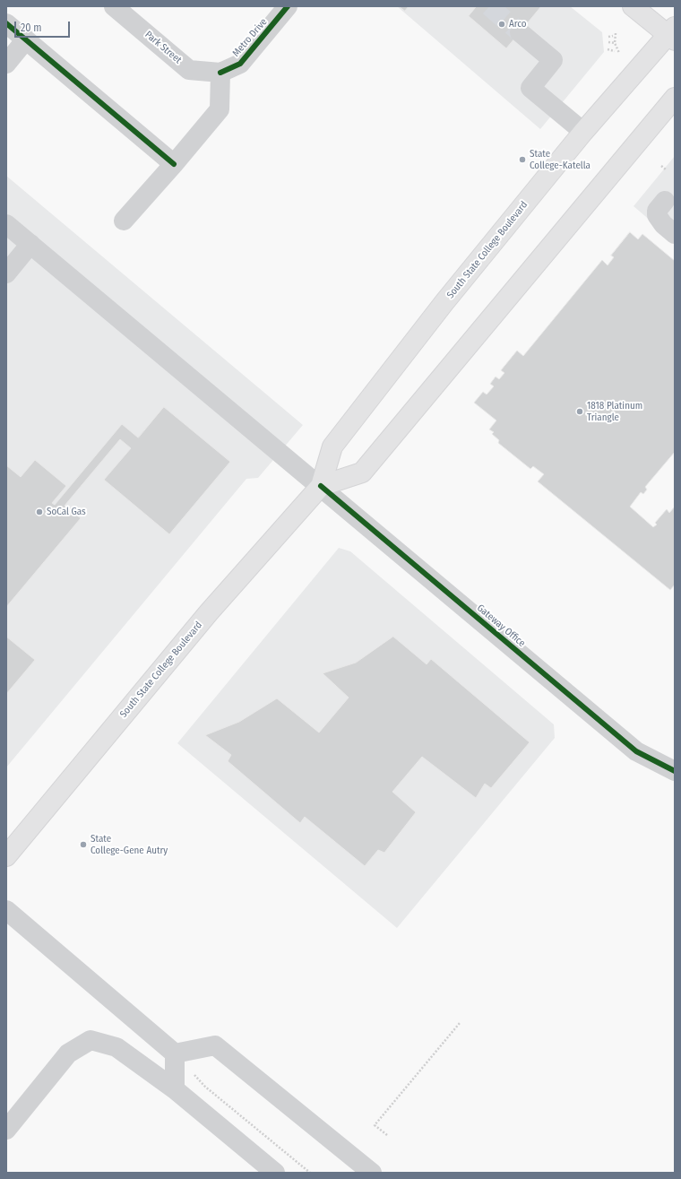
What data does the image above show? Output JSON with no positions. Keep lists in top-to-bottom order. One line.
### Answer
{"streets":{"main road":["South State College Boulevard"],"street":["Metro Drive","Park Street","Gateway Office"]},"crossings":[["Metro Drive","Park Street"],["South State College Boulevard","Gateway Office"]],"places":["Arco","State College-Katella","1818 Platinum Triangle","SoCal Gas","State College-Gene Autry"],"scale_bar":"20 m"}
